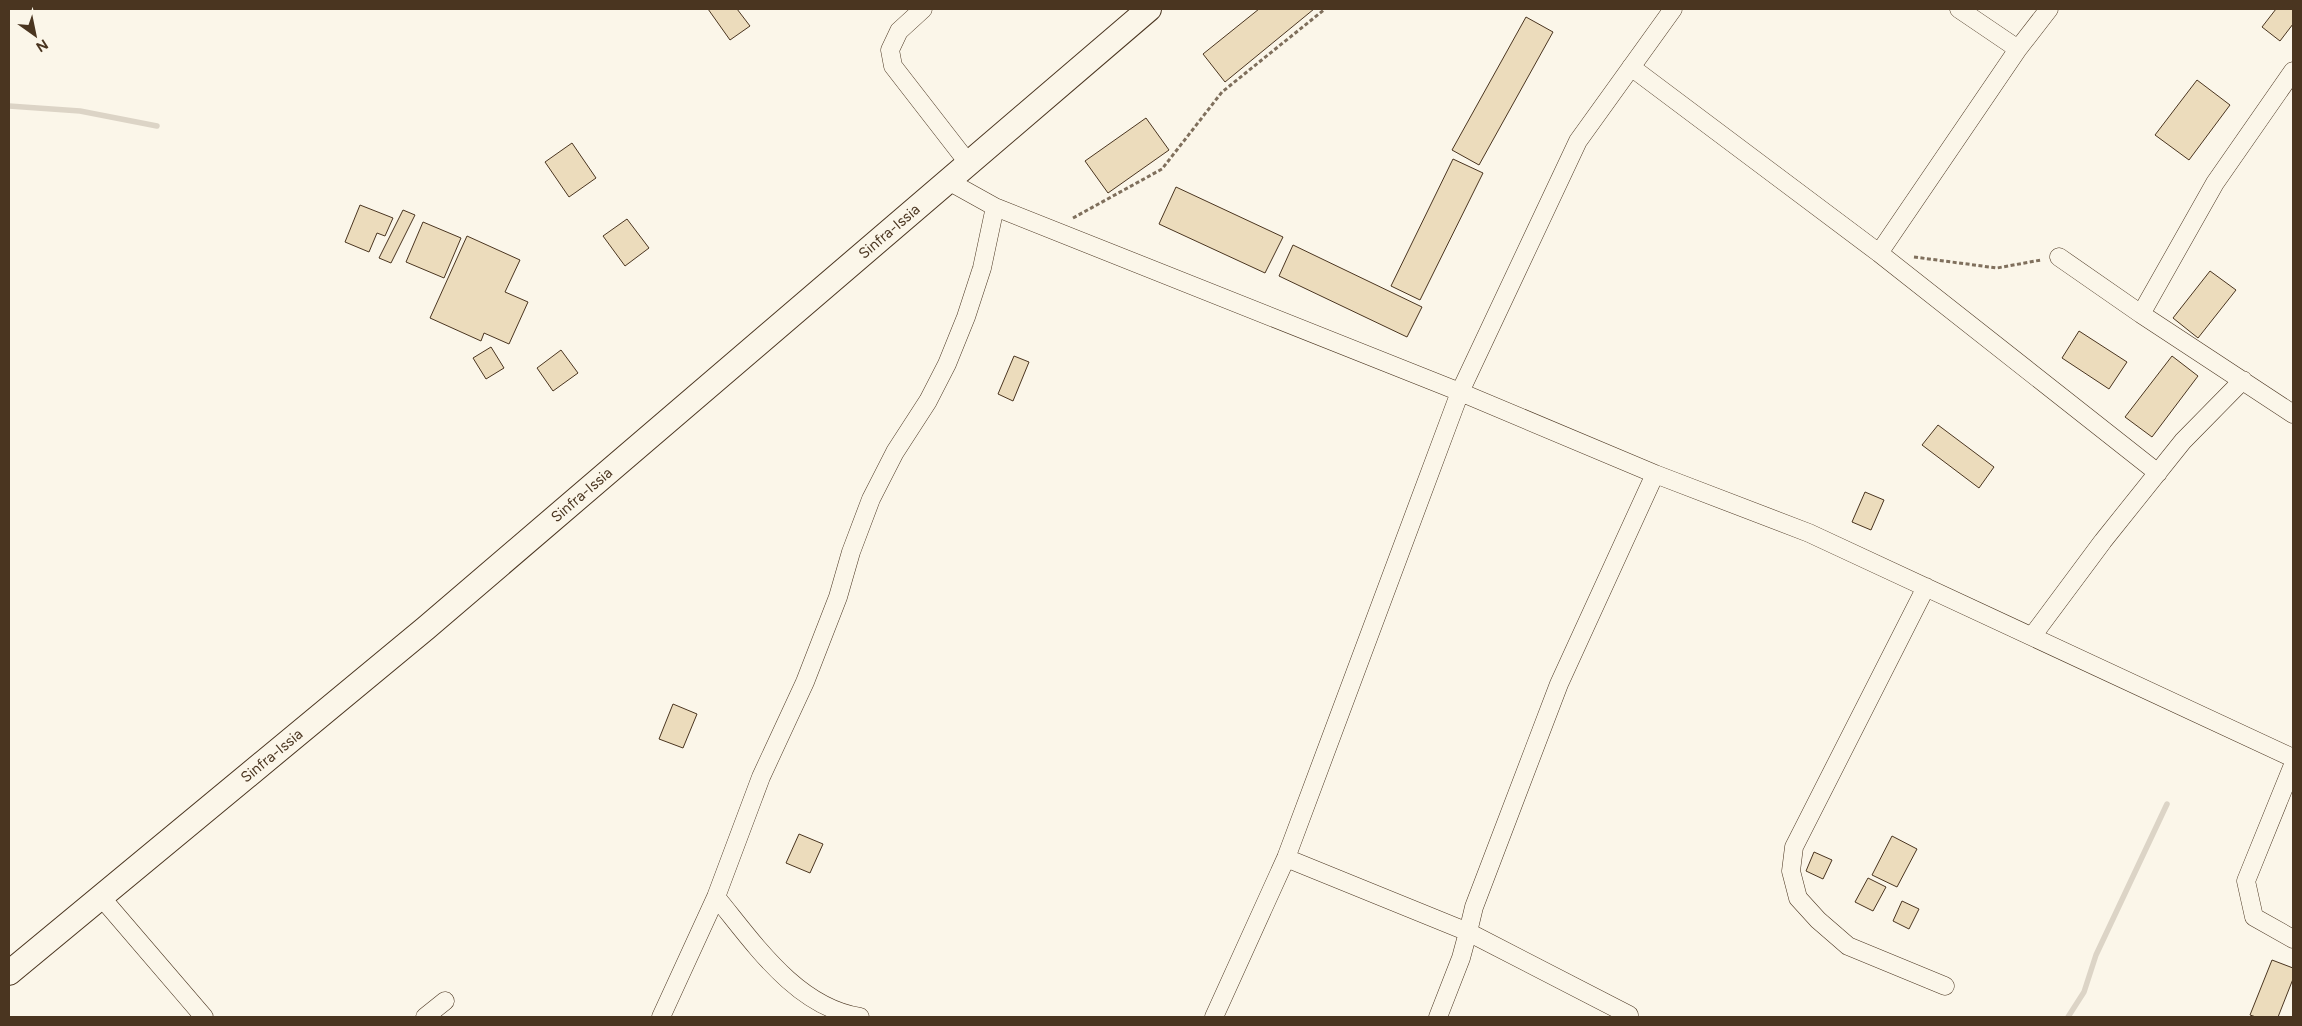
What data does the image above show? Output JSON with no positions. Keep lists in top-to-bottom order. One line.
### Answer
{"streets":{"main road":["Sinfra-Issia"]},"north":"bottom right"}
